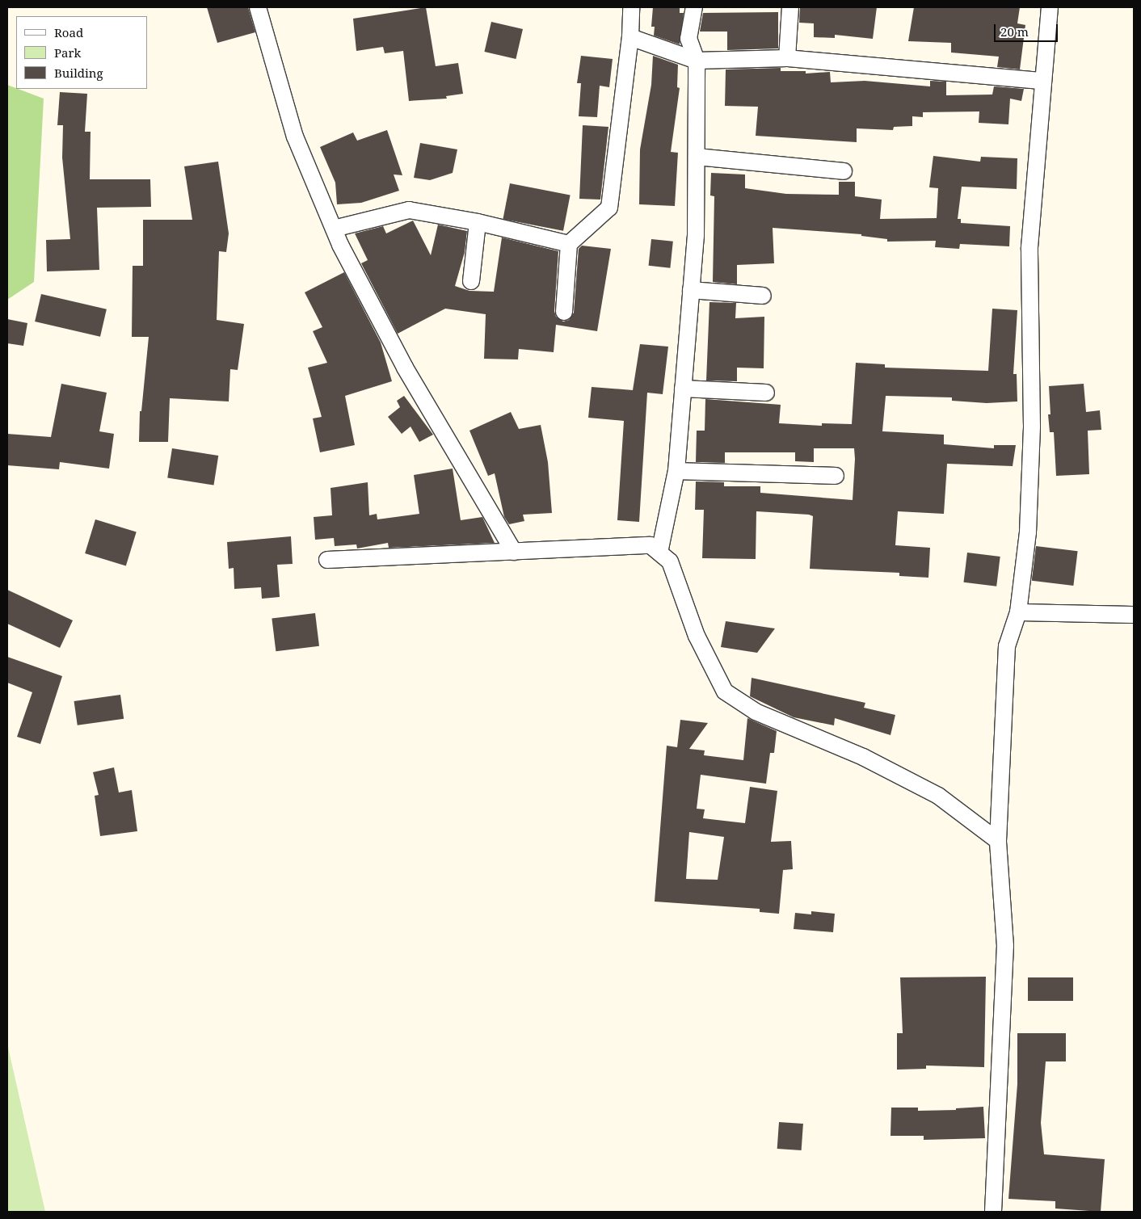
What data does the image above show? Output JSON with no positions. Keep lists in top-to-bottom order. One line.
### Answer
{"legend":["Road","Park","Building"],"scale_bar":"20 m"}
